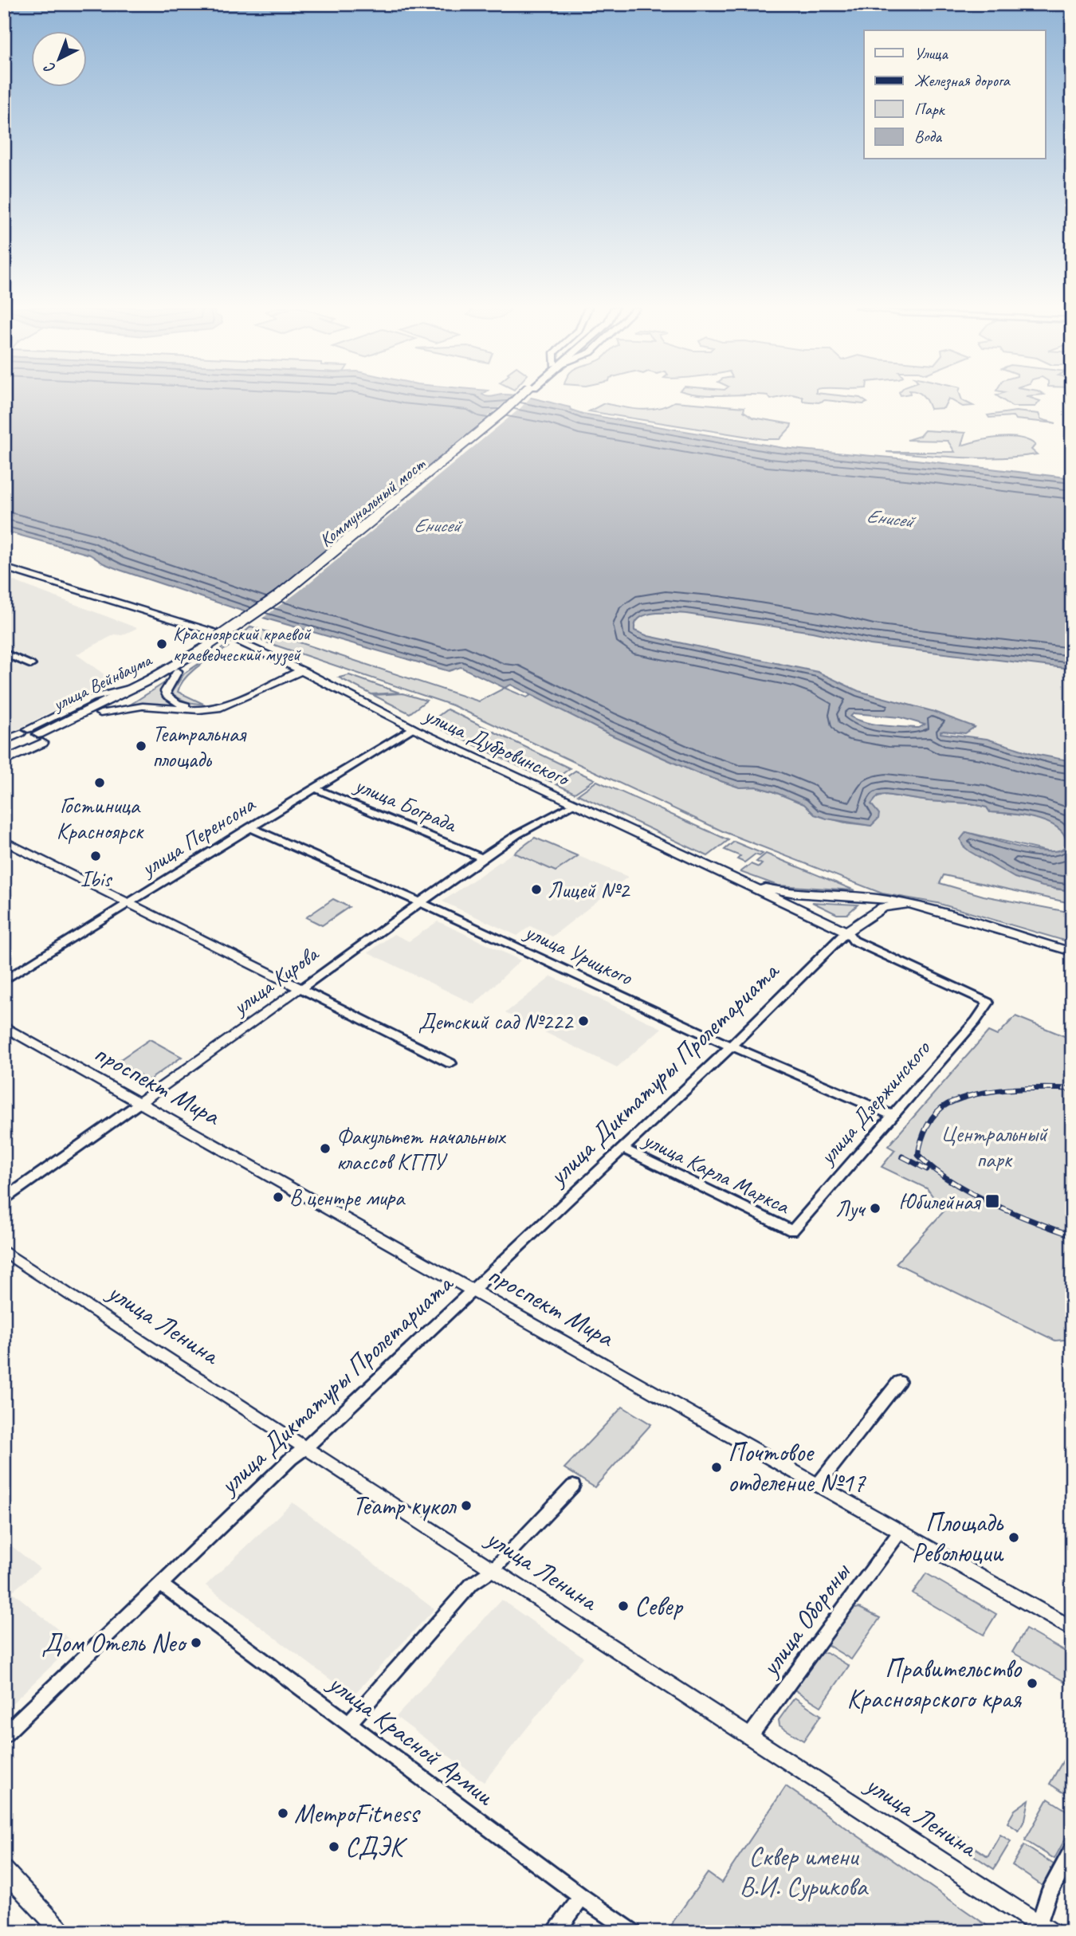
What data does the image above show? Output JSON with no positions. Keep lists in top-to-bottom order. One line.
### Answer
{"streets":{"highway":["Коммунальный мост","улица Вейнбаума"],"main road":["улица Дубровинского","улица Кирова","проспект Мира","улица Ленина"],"street":["улица Бограда","улица Перенсона","улица Урицкого","улица Диктатуры Пролетариата","улица Дзержинского","улица Карла Маркса","улица Обороны","улица Красной Армии"]},"crossings":[["Коммунальный мост","улица Вейнбаума"],["улица Дубровинского","улица Перенсона"],["улица Дубровинского","улица Кирова"],["улица Дубровинского","улица Диктатуры Пролетариата"],["улица Дубровинского","улица Дзержинского"],["улица Бограда","улица Перенсона"],["улица Бограда","улица Кирова"],["улица Перенсона","улица Урицкого"],["улица Урицкого","улица Кирова"],["улица Урицкого","улица Диктатуры Пролетариата"],["улица Урицкого","улица Дзержинского"],["улица Кирова","проспект Мира"],["улица Диктатуры Пролетариата","проспект Мира"],["улица Диктатуры Пролетариата","улица Карла Маркса"],["улица Диктатуры Пролетариата","улица Ленина"],["улица Диктатуры Пролетариата","улица Красной Армии"],["проспект Мира","улица Обороны"],["улица Дзержинского","улица Карла Маркса"],["улица Ленина","улица Обороны"]],"water":["Енисей"],"parks":["Центральный парк","Сквер имени В.И. Сурикова"],"places":{"other":["Красноярский краевой краеведческий музей","Театральная площадь","Гостиница Красноярск","Ibis","Лицей №2","Детский сад №222","Факультет начальных классов КГПУ","В центре мира","Луч","Почтовое отделение №17","Театр кукол","Площадь Революции","Север","Дом Отель Neo","Правительство Красноярского края","МетроFitness","СДЭК"],"transit":["Юбилейная"]},"legend":["Улица","Железная дорога","Парк","Вода"],"north":"bottom left"}
